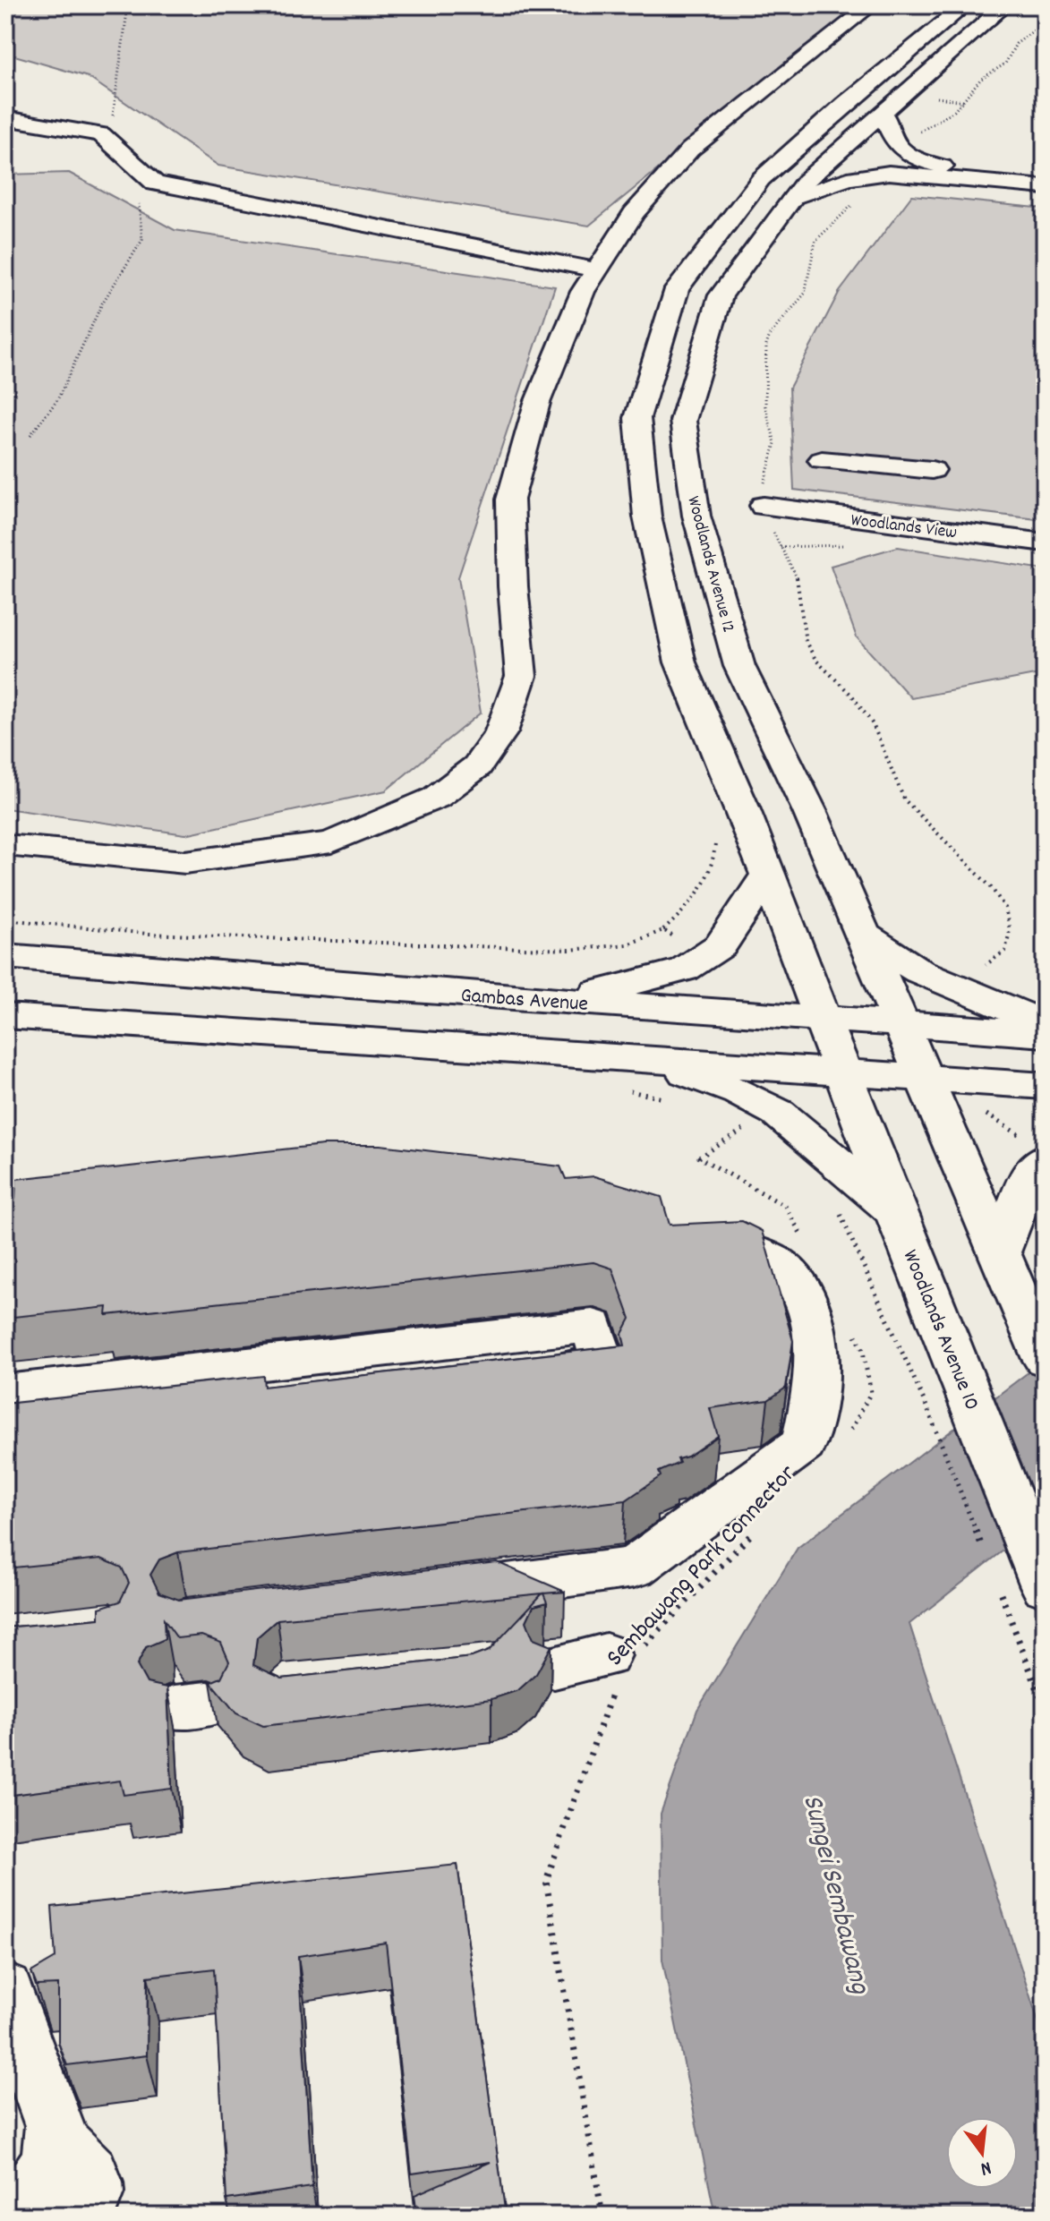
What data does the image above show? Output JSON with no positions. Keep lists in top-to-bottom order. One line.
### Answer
{"streets":{"main road":["Woodlands View","Woodlands Avenue 12","Gambas Avenue","Woodlands Avenue 10"],"path":["Sembawang Park Connector"]},"crossings":[["Woodlands Avenue 12","Gambas Avenue"]],"water":["Sungei Sembawang"],"north":"bottom"}
